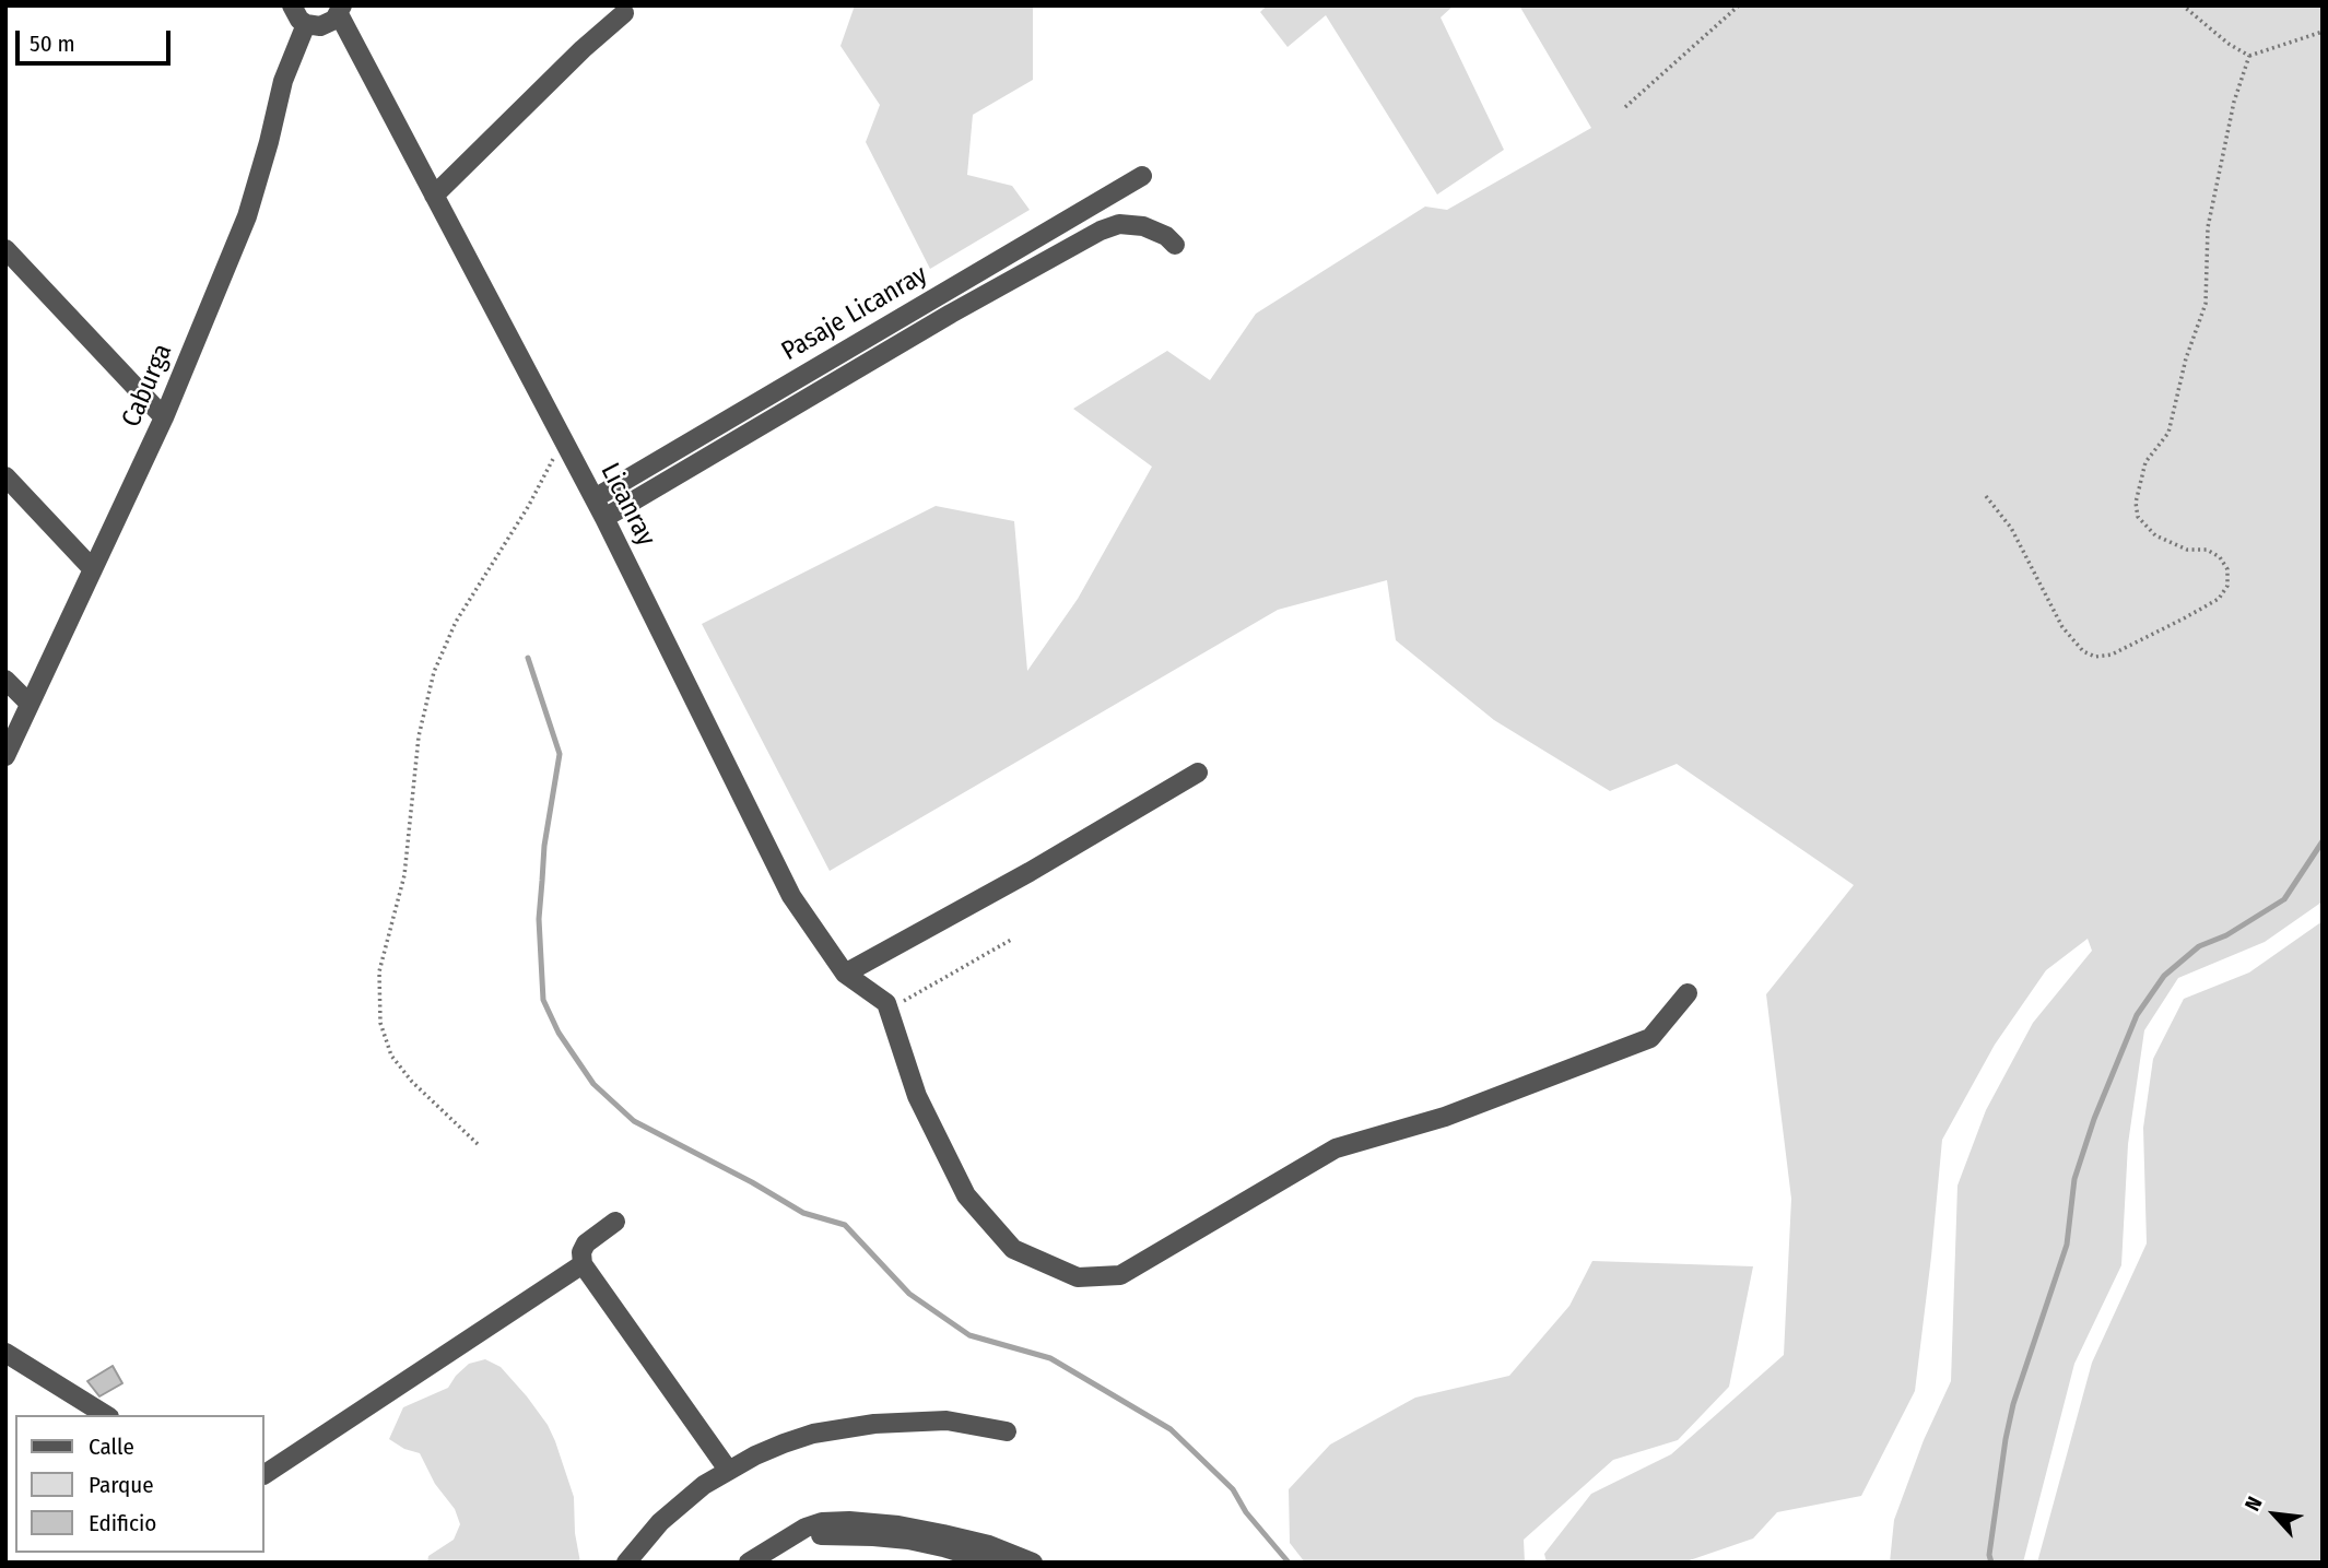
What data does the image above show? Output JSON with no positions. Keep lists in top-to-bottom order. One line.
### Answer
{"streets":{"street":["Pasaje Licanray","Caburga","Licanray"]},"crossings":[["Pasaje Licanray","Licanray"]],"legend":["Calle","Parque","Edificio"],"scale_bar":"50 m","north":"top left"}
